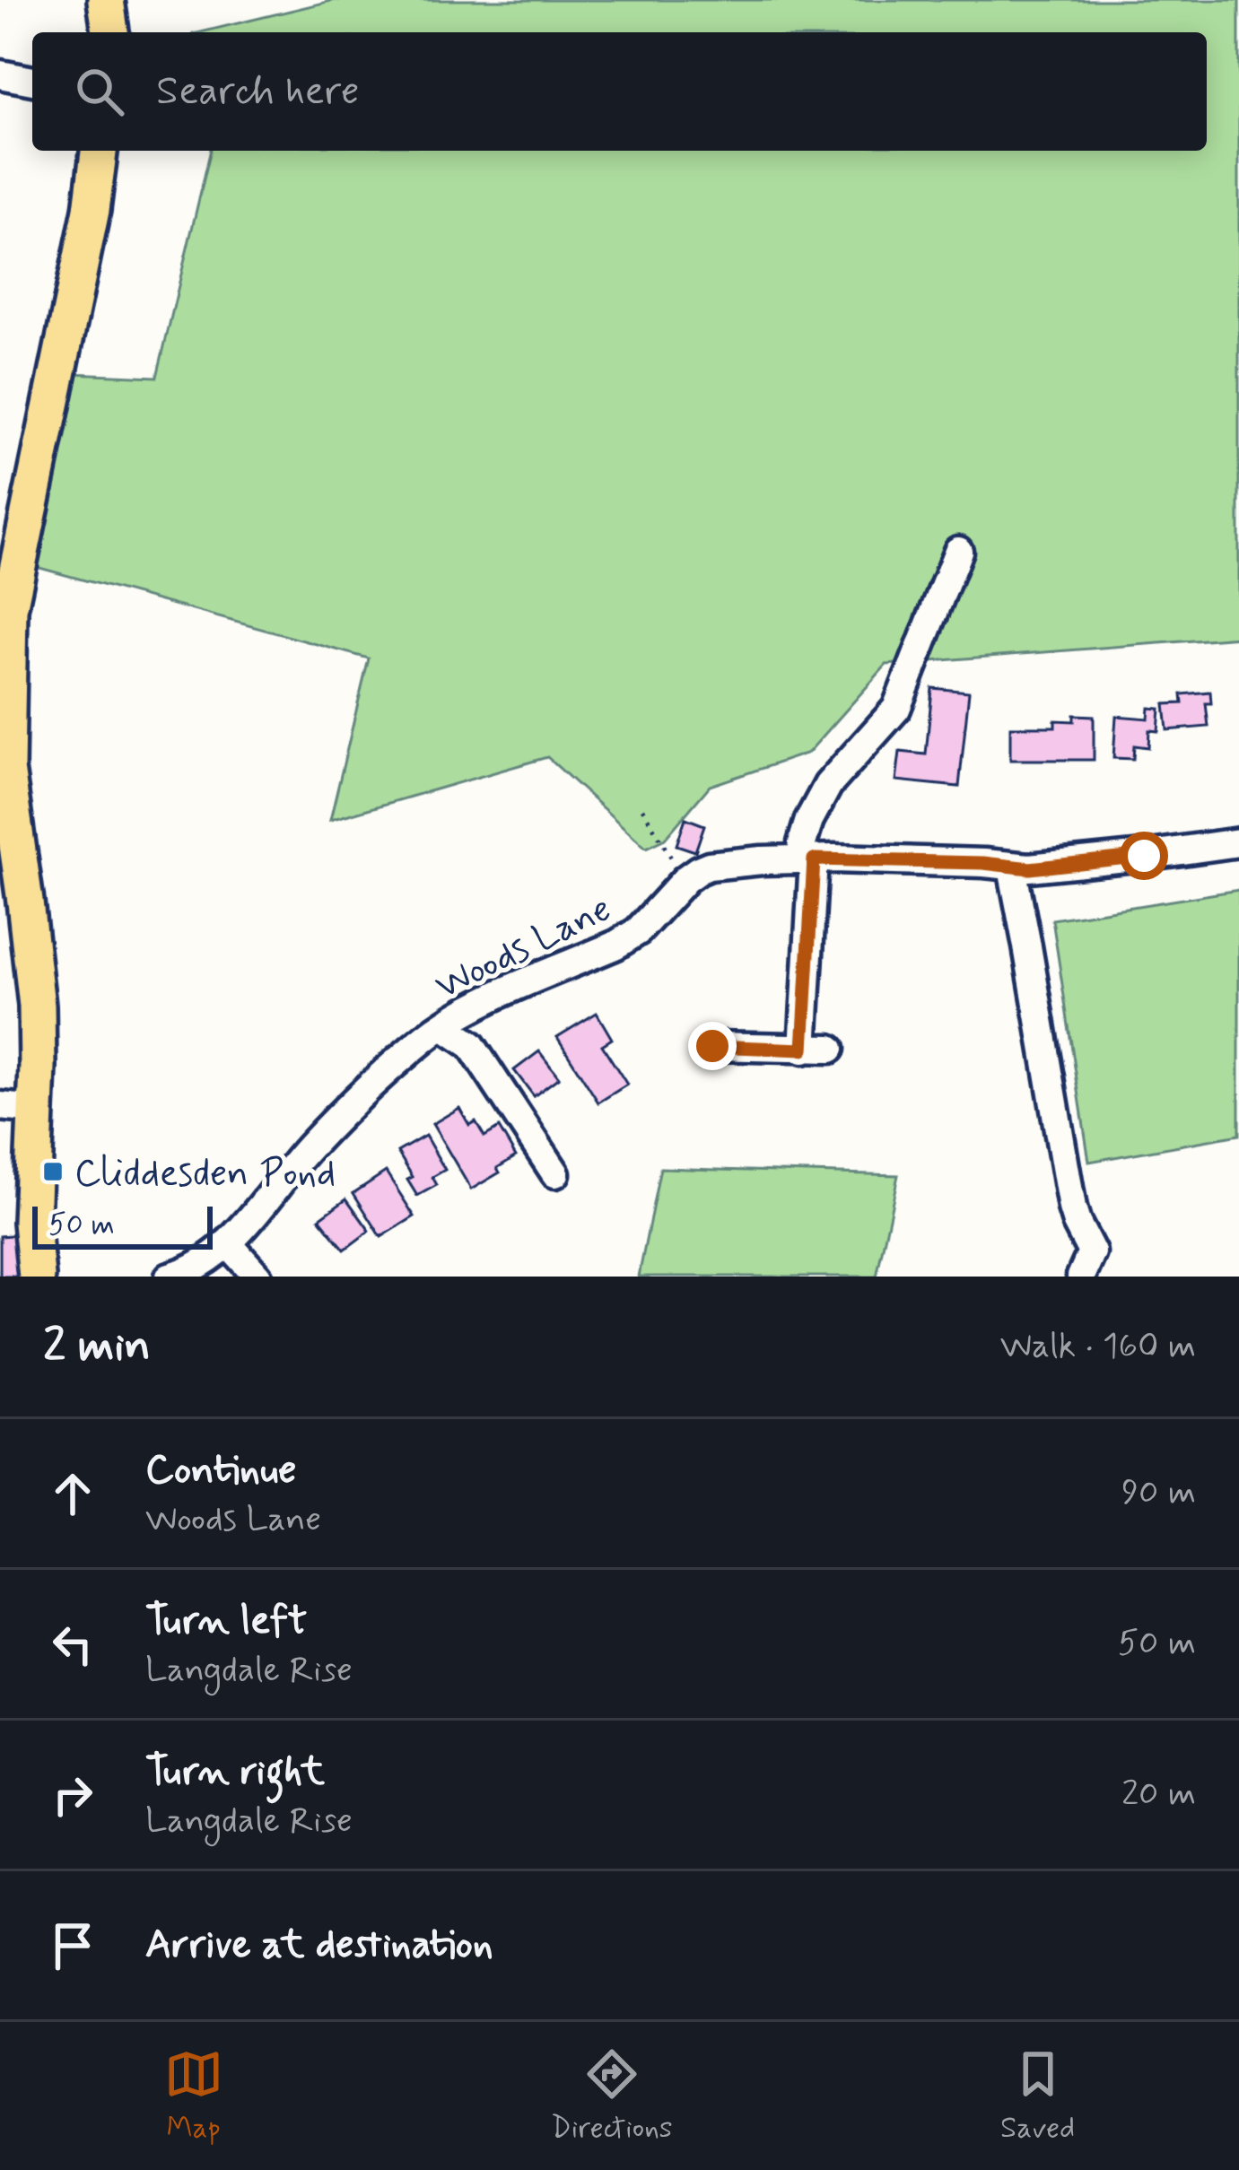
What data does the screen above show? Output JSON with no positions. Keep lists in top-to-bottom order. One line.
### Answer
{"streets":{"street":["Woods Lane"]},"places":{"transit":["Cliddesden Pond"]},"scale_bar":"50 m","page":{"search":"Search here","scale":"50 m","heading":["2 min","Walk · 160 m"],"list":[["Continue","Woods Lane","90 m"],["Turn left","Langdale Rise","50 m"],["Turn right","Langdale Rise","20 m"],"Arrive at destination"],"nav":["Map","Directions","Saved"]}}
